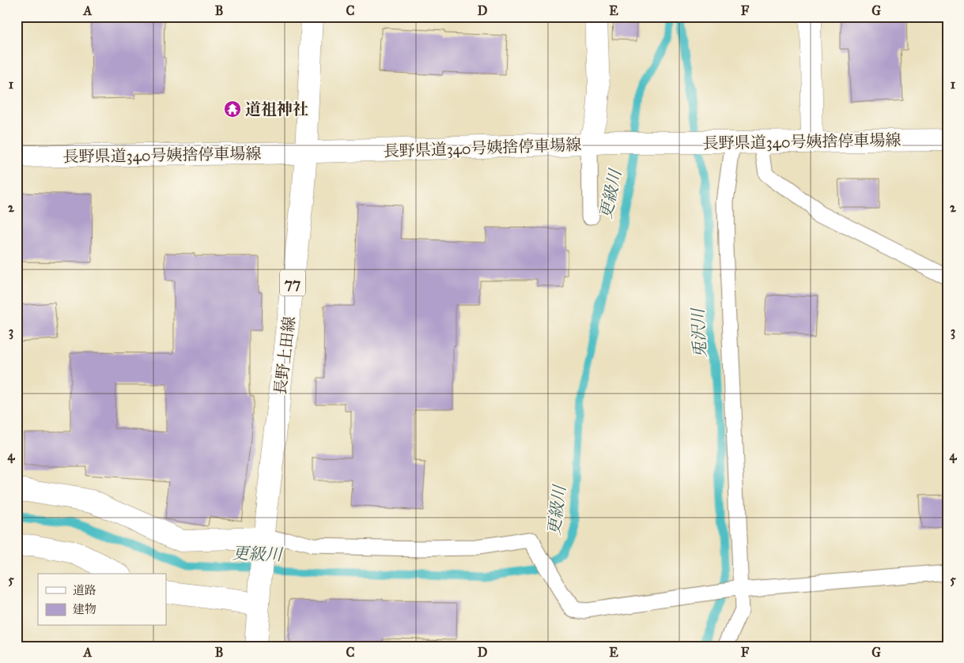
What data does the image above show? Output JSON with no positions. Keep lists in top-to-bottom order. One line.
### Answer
{"streets":{"main road":["長野県道340号姨捨停車場線","77","長野上田線"]},"crossings":[["長野県道340号姨捨停車場線","長野上田線"]],"water":["更級川","兎沢川"],"places":{"temple":["道祖神社"]},"legend":["道路","建物"],"grid":{"columns":["A","B","C","D","E","F","G"],"rows":["1","2","3","4","5"]}}
